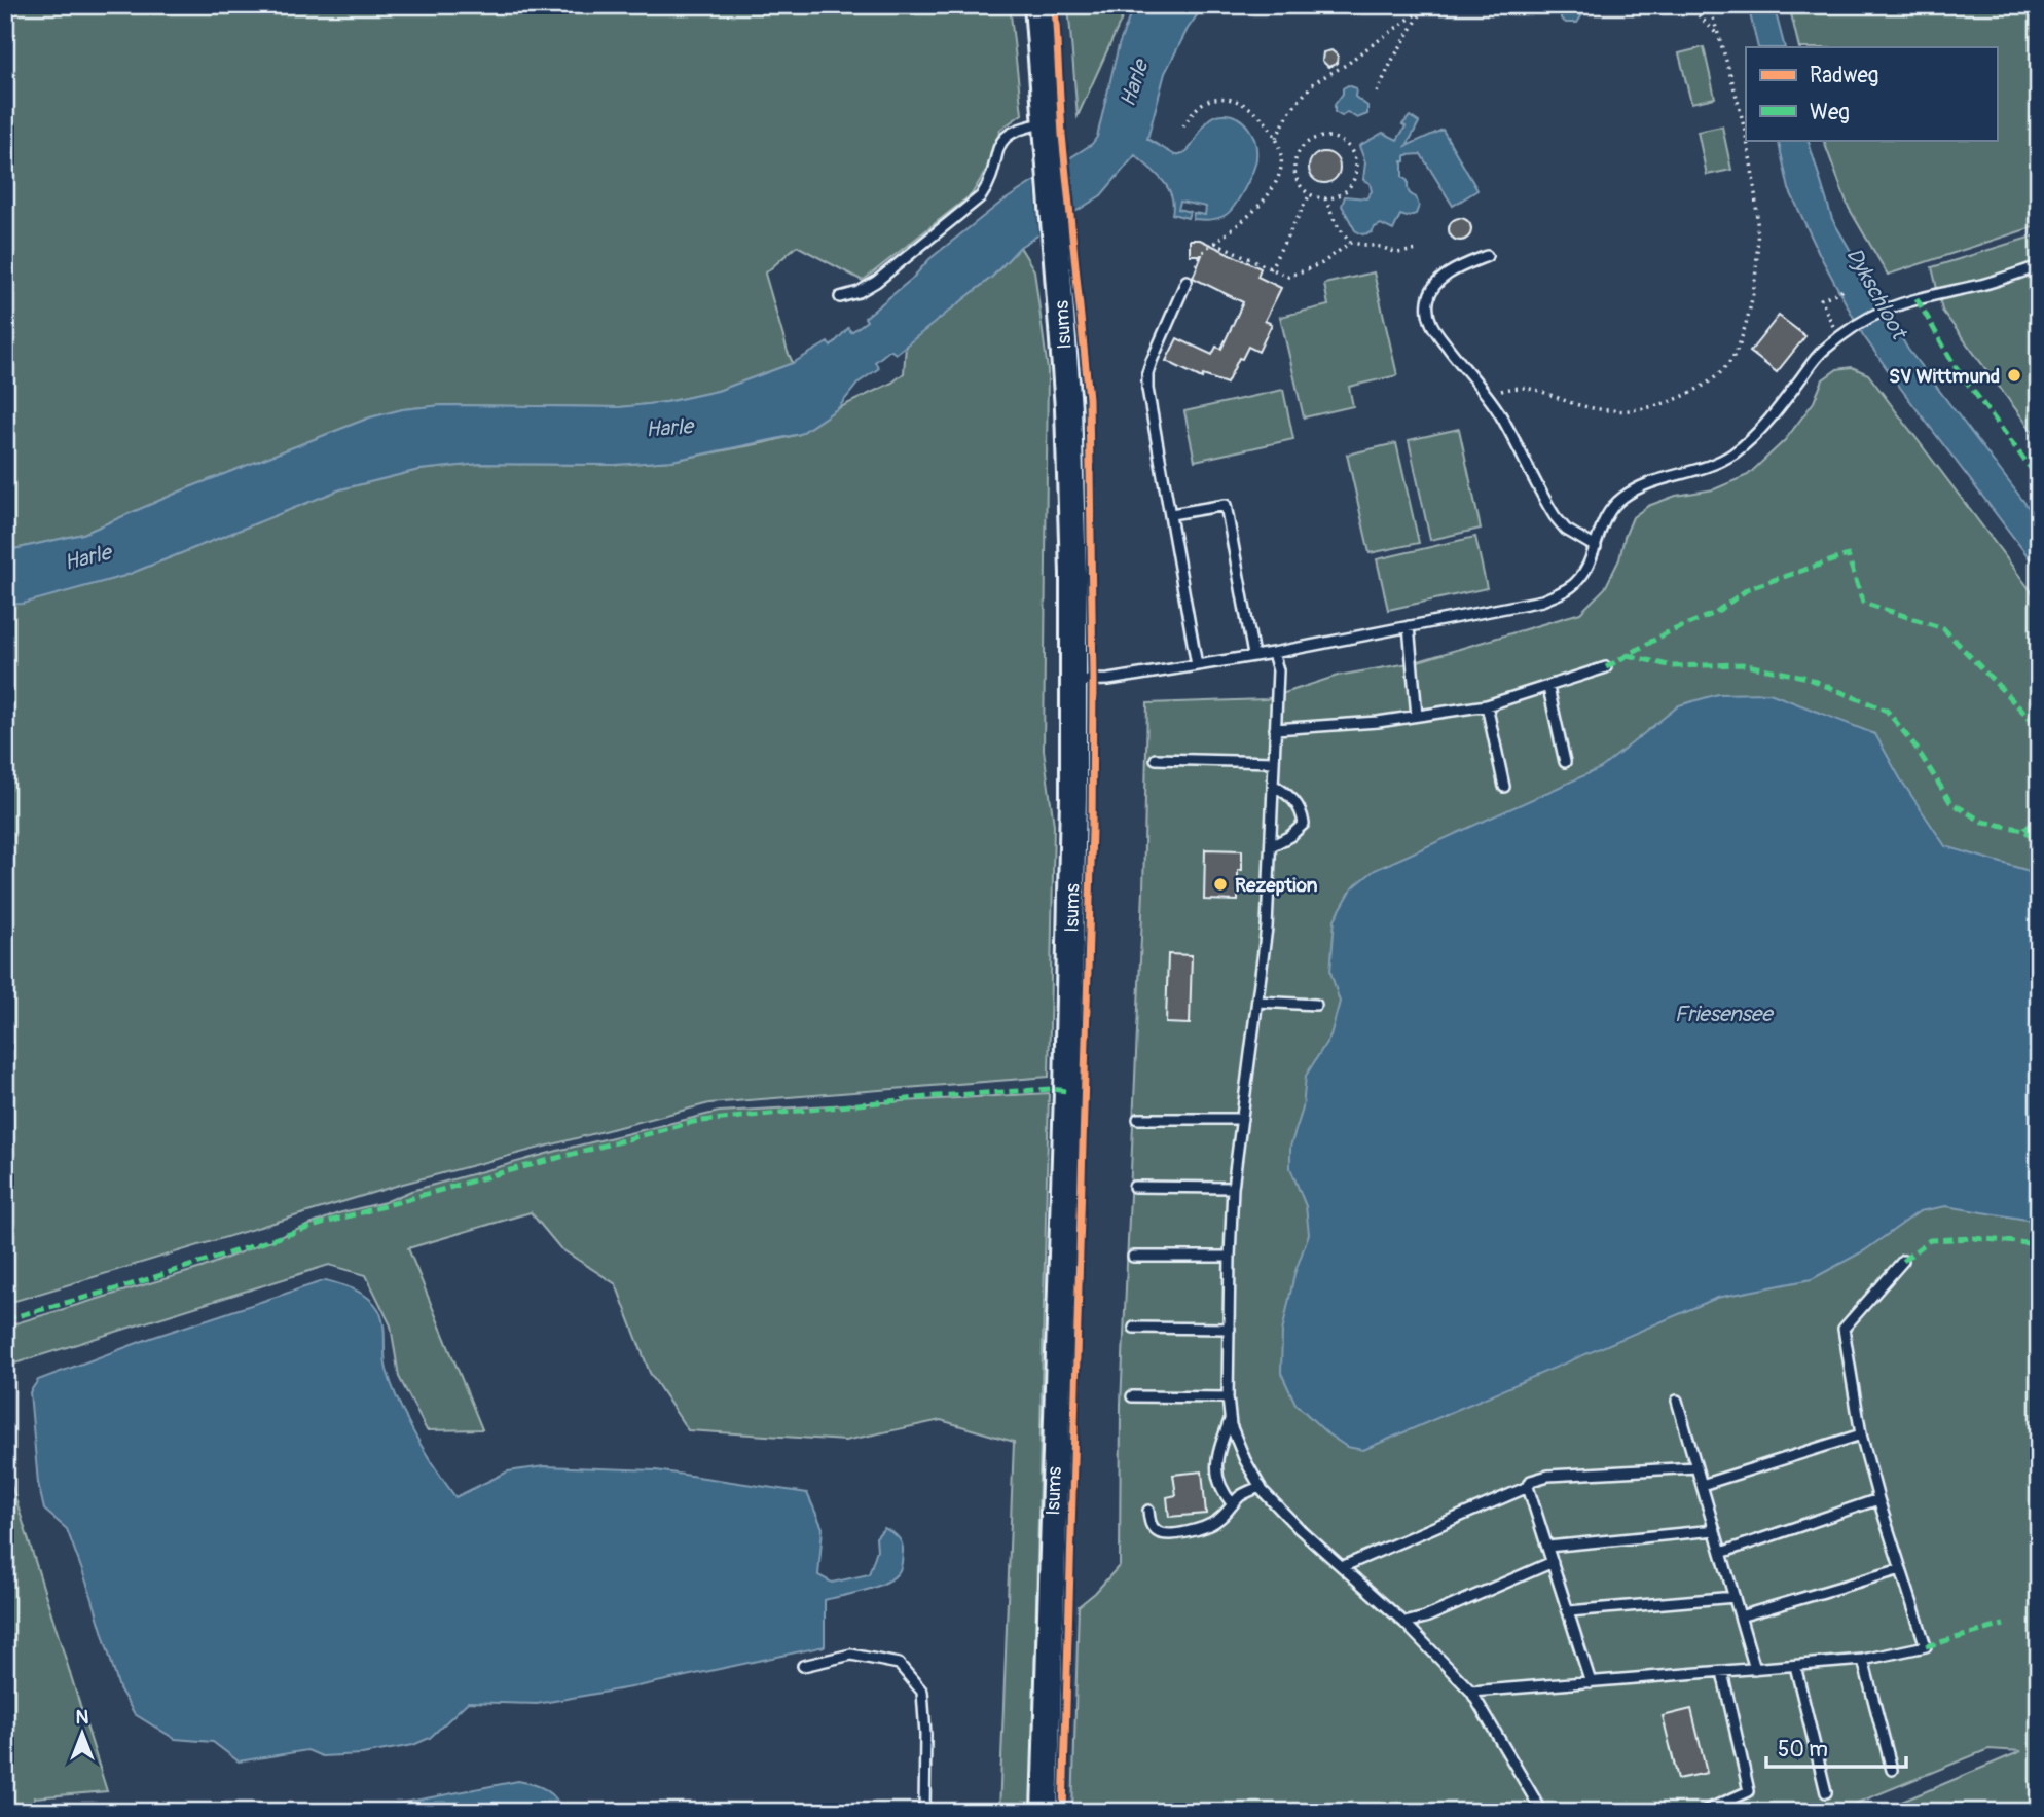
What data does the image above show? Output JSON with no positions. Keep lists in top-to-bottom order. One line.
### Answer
{"streets":{"main road":["Isums"]},"water":["Harle","Dykschloot","Friesensee"],"places":["SV Wittmund","Rezeption"],"legend":["Radweg","Weg"],"scale_bar":"50 m","north":"top"}
